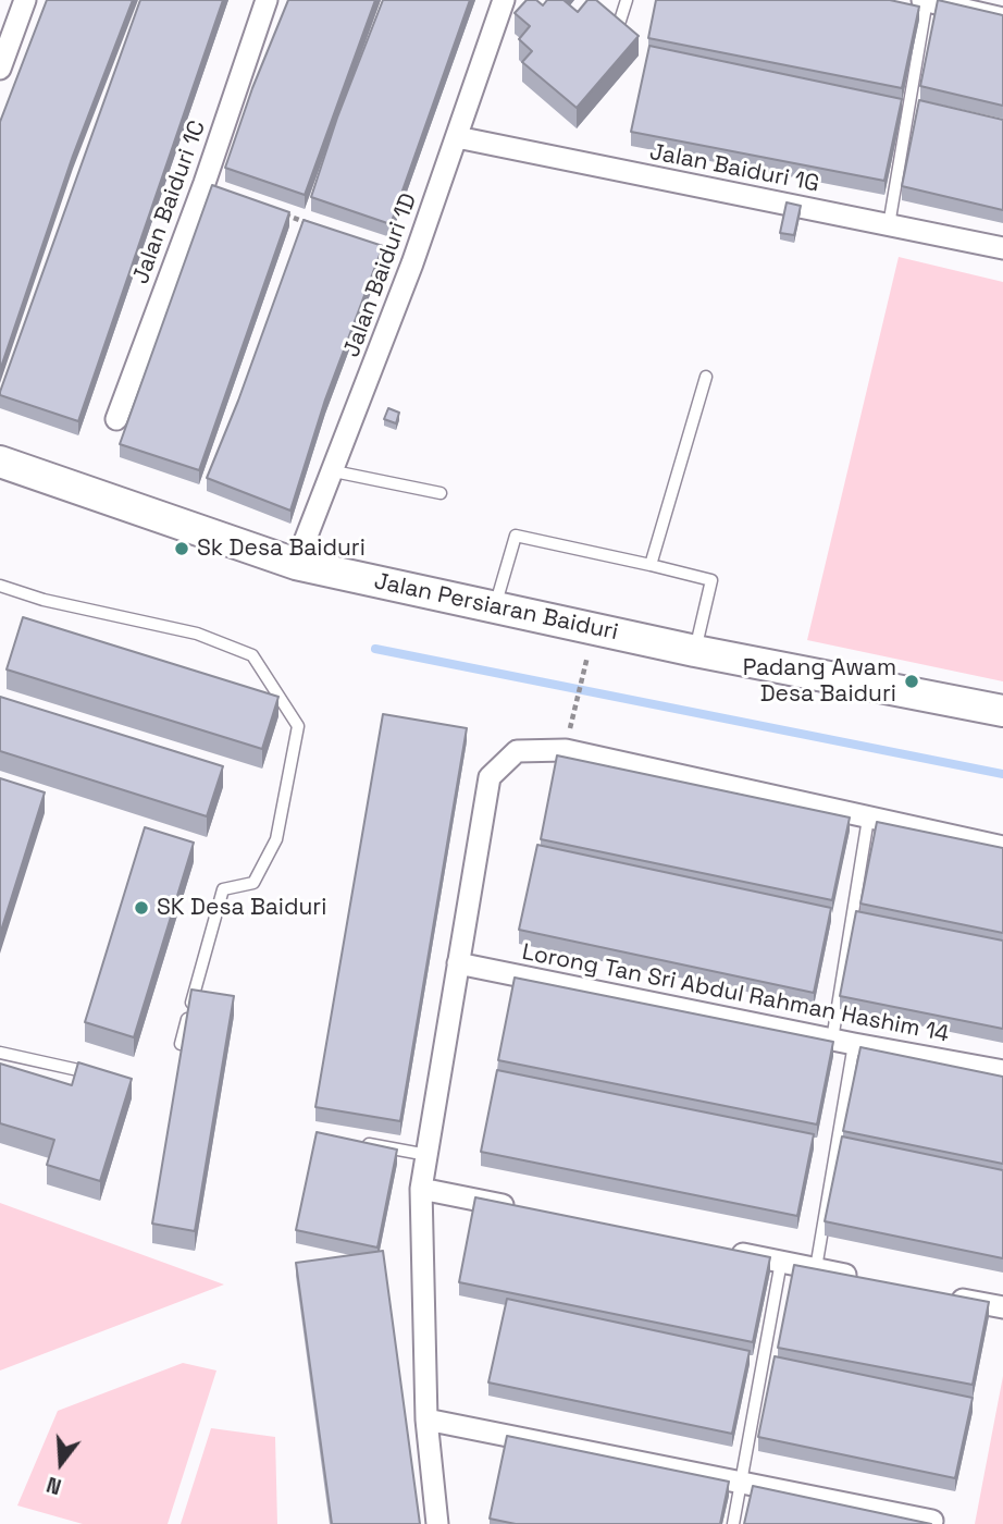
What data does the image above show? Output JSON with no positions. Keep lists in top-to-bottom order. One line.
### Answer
{"streets":{"street":["Jalan Baiduri 1G","Jalan Baiduri 1C","Jalan Baiduri 1D","Jalan Persiaran Baiduri","Lorong Tan Sri Abdul Rahman Hashim 14"]},"crossings":[["Jalan Baiduri 1G","Jalan Baiduri 1D"],["Jalan Baiduri 1D","Jalan Persiaran Baiduri"]],"places":["Sk Desa Baiduri","Padang Awam Desa Baiduri","SK Desa Baiduri"],"north":"bottom"}
